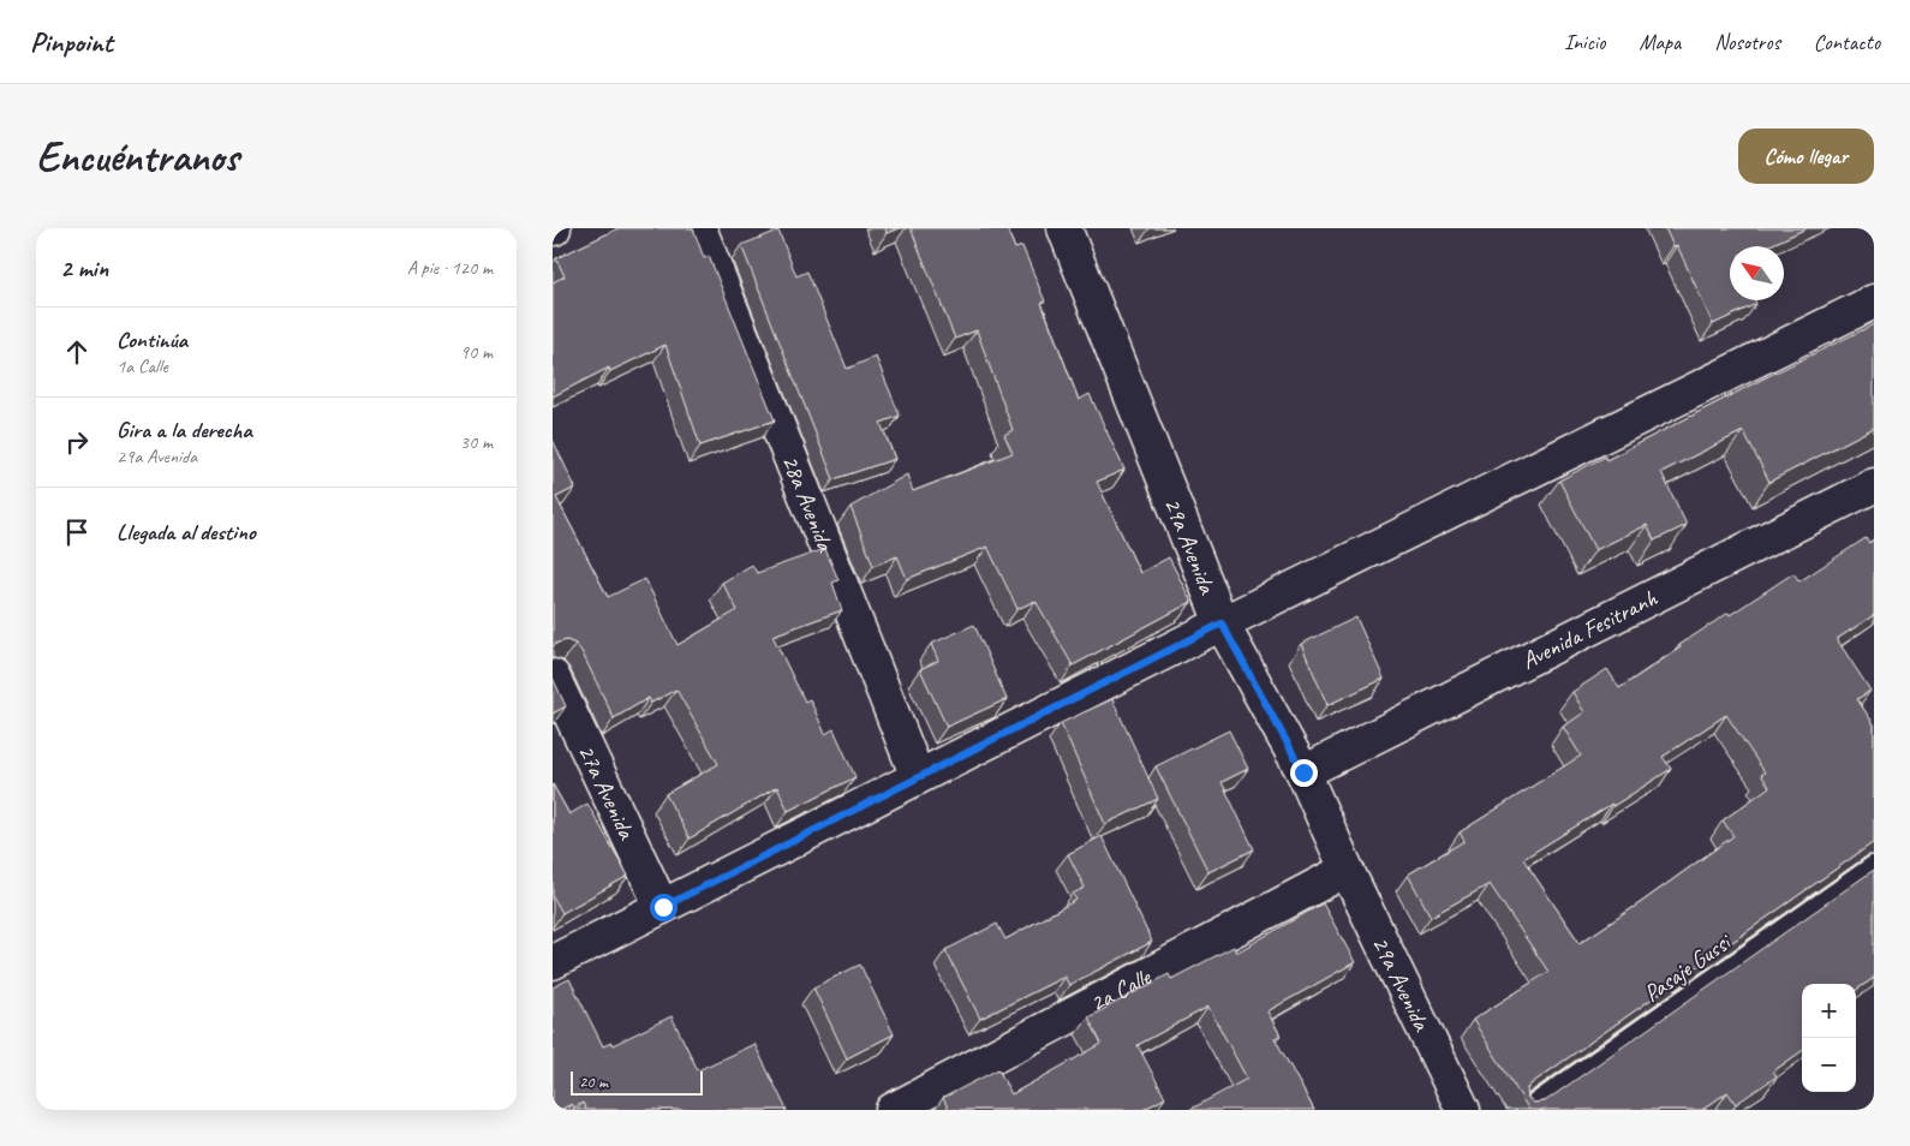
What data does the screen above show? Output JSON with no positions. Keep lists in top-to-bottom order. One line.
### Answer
{"streets":{"street":["28a Avenida","29a Avenida","Avenida Fesitranh","27a Avenida","2a Calle"],"lane":["Pasaje Gussi"]},"crossings":[["29a Avenida","Avenida Fesitranh"],["29a Avenida","2a Calle"]],"scale_bar":"20 m","north":"top left","page":{"header":"Pinpoint","nav":["Inicio","Mapa","Nosotros","Contacto"],"buttons":"Cómo llegar","title":"Encuéntranos","heading":["2 min","A pie · 120 m"],"list":[["Continúa","1a Calle","90 m"],["Gira a la derecha","29a Avenida","30 m"],"Llegada al destino"],"map_buttons":["+","−"],"scale":"20 m"}}
